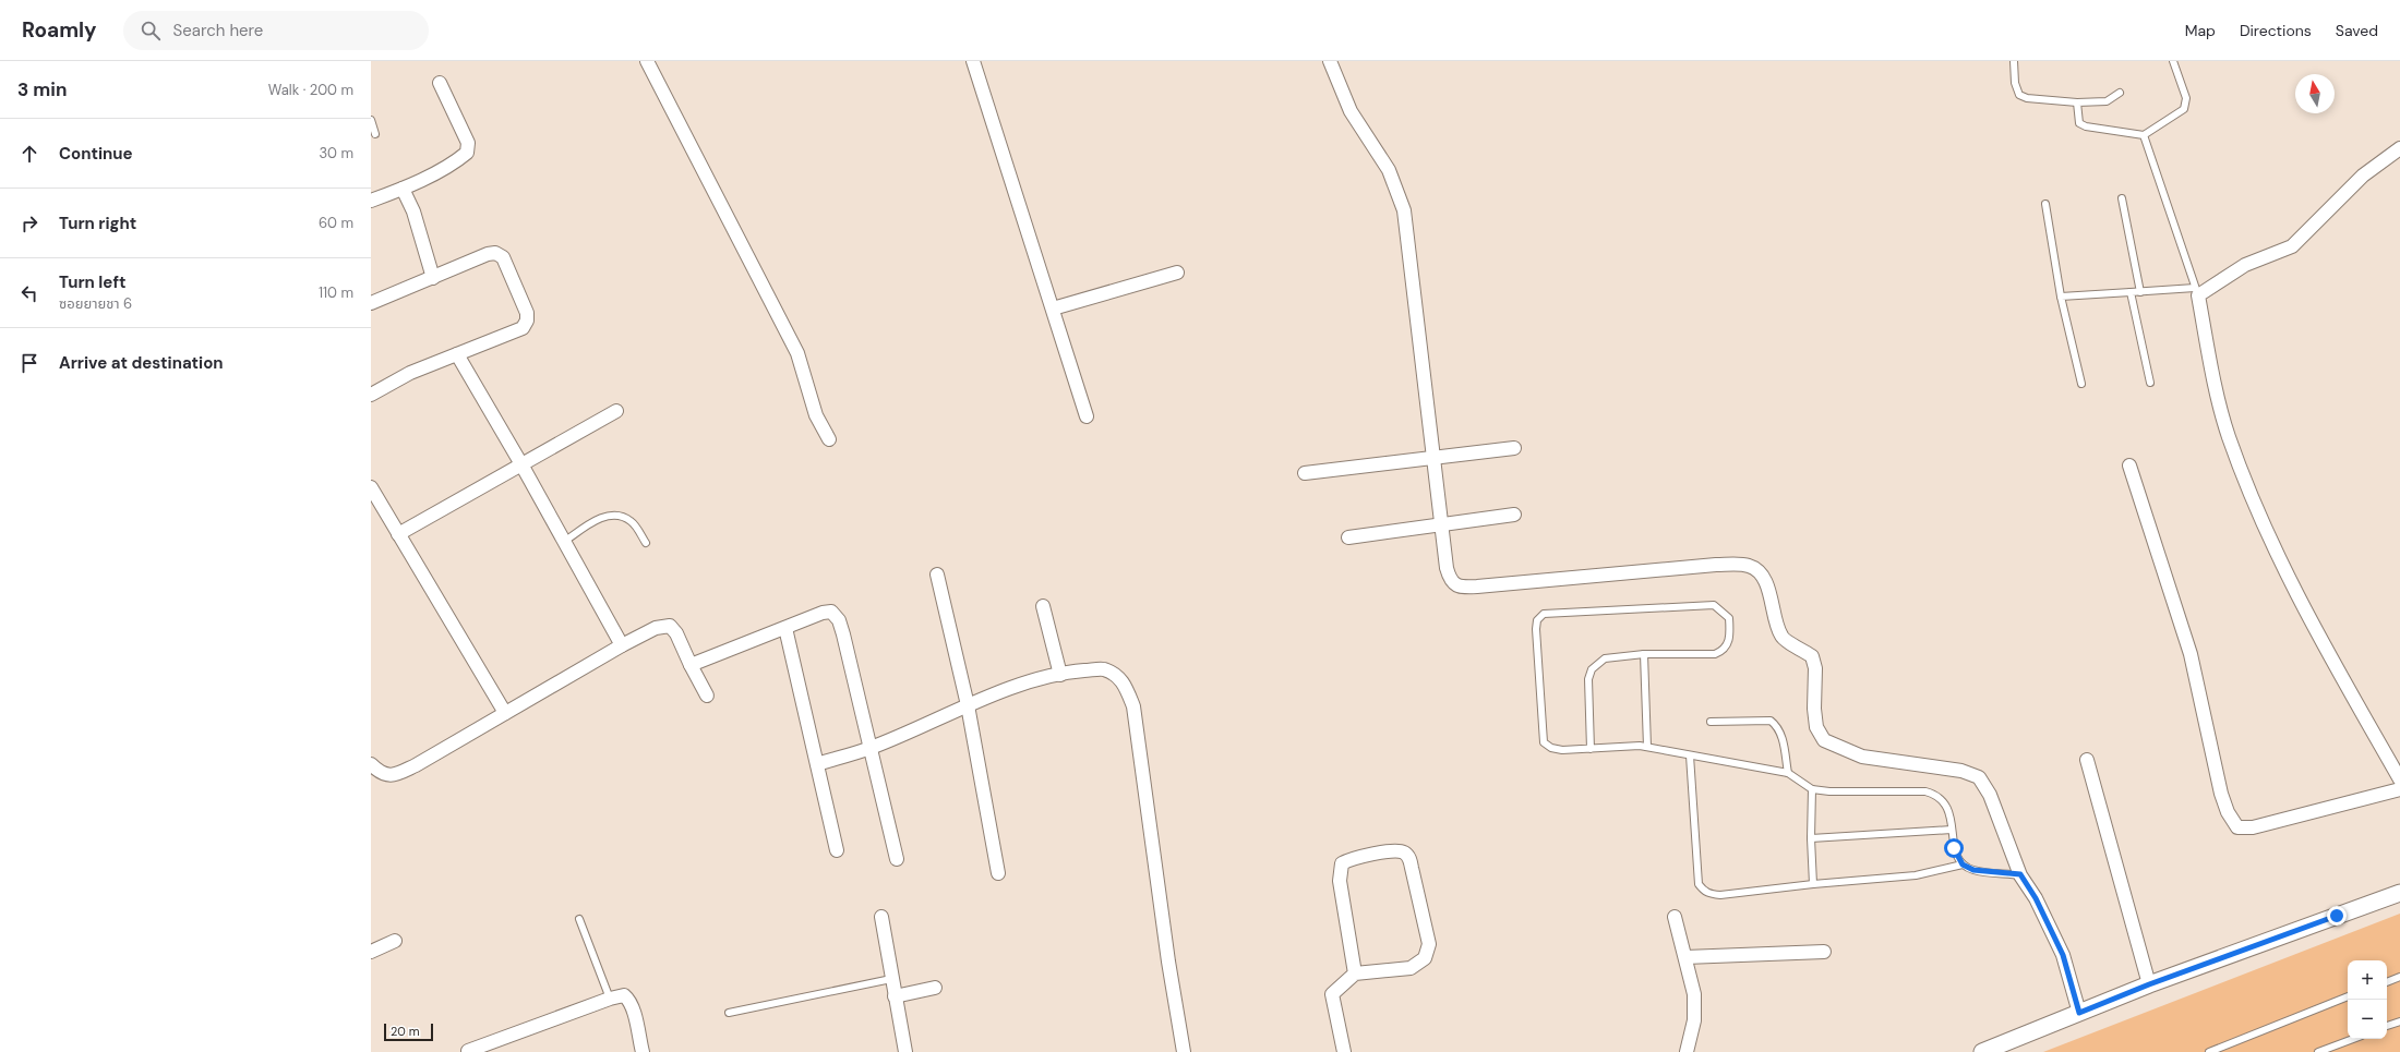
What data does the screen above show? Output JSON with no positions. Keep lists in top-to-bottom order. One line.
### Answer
{"scale_bar":"20 m","north":"top","page":{"header":"Roamly","search":"Search here","nav":["Map","Directions","Saved"],"heading":["3 min","Walk · 200 m"],"list":[["Continue","30 m"],["Turn right","60 m"],["Turn left","ซอยยายชา 6","110 m"],"Arrive at destination"],"map_buttons":["+","−"],"scale":"20 m"}}
